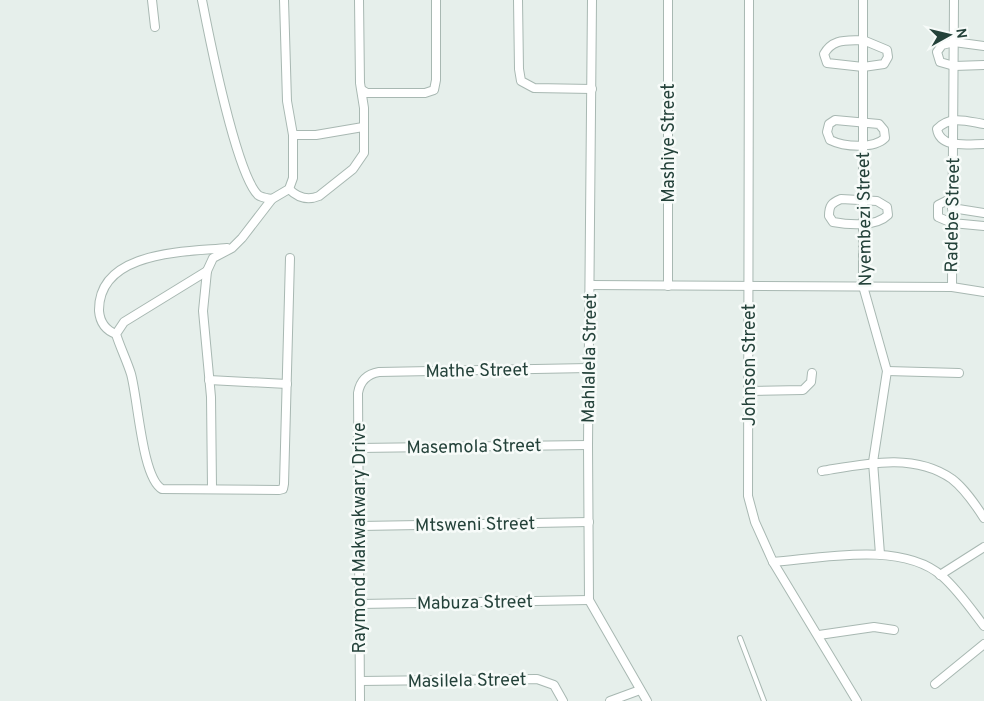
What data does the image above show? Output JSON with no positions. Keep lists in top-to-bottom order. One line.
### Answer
{"streets":{"street":["Mashiye Street","Radebe Street","Nyembezi Street","Mahlalela Street","Johnson Street","Mathe Street","Masemola Street","Mtsweni Street","Raymond Makwakwary Drive","Mabuza Street","Masilela Street"]},"crossings":[["Mahlalela Street","Mathe Street"],["Mahlalela Street","Masemola Street"],["Mahlalela Street","Mtsweni Street"],["Mahlalela Street","Mabuza Street"],["Mathe Street","Raymond Makwakwary Drive"],["Masemola Street","Raymond Makwakwary Drive"],["Mtsweni Street","Raymond Makwakwary Drive"],["Raymond Makwakwary Drive","Mabuza Street"],["Raymond Makwakwary Drive","Masilela Street"]],"north":"right"}
